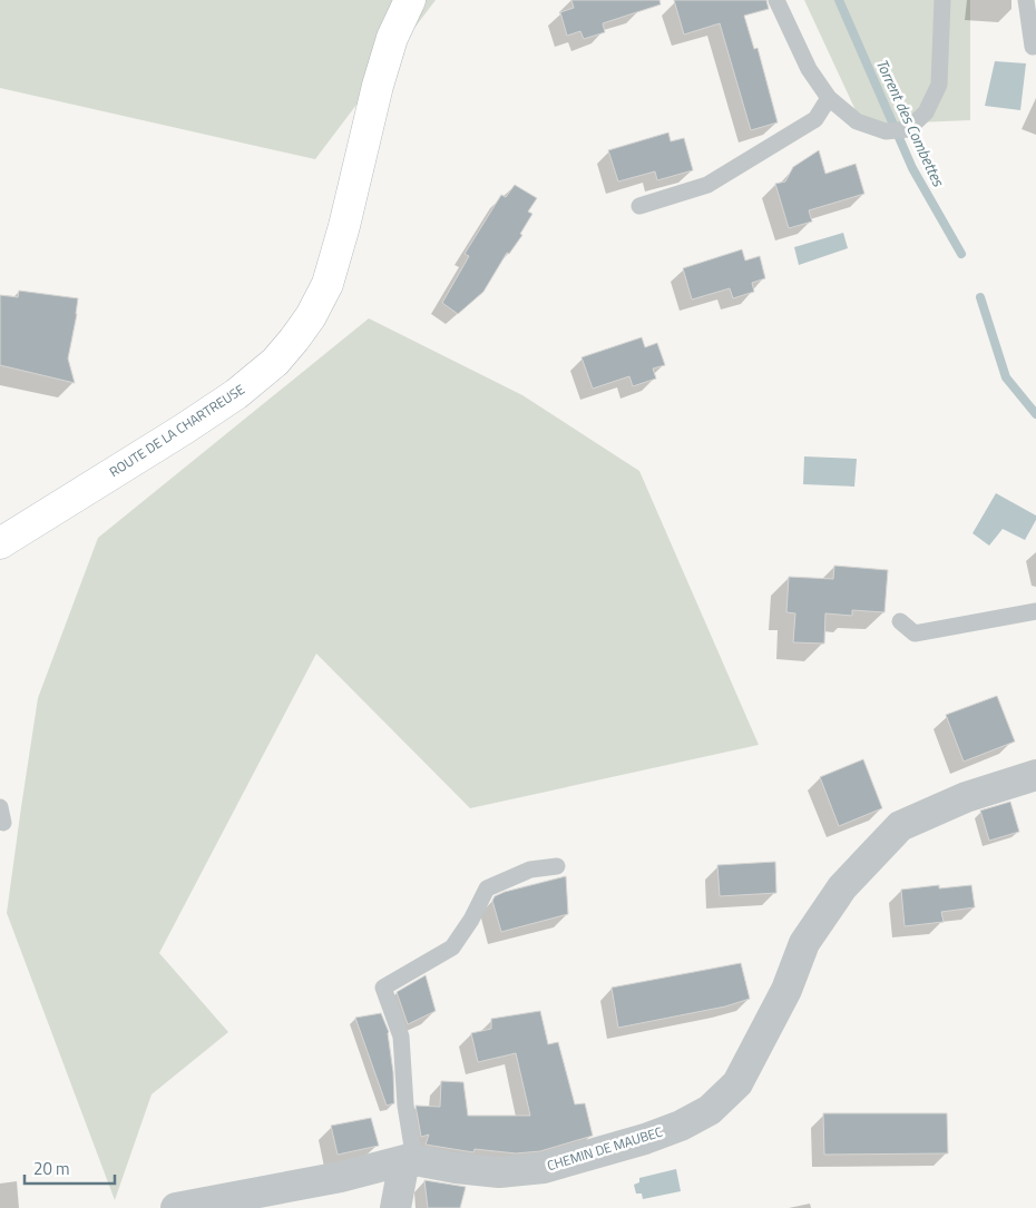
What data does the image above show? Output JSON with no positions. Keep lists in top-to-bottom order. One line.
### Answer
{"streets":{"main road":["ROUTE DE LA CHARTREUSE"],"street":["CHEMIN DE MAUBEC"]},"water":["Torrent des Combettes"],"scale_bar":"20 m"}
